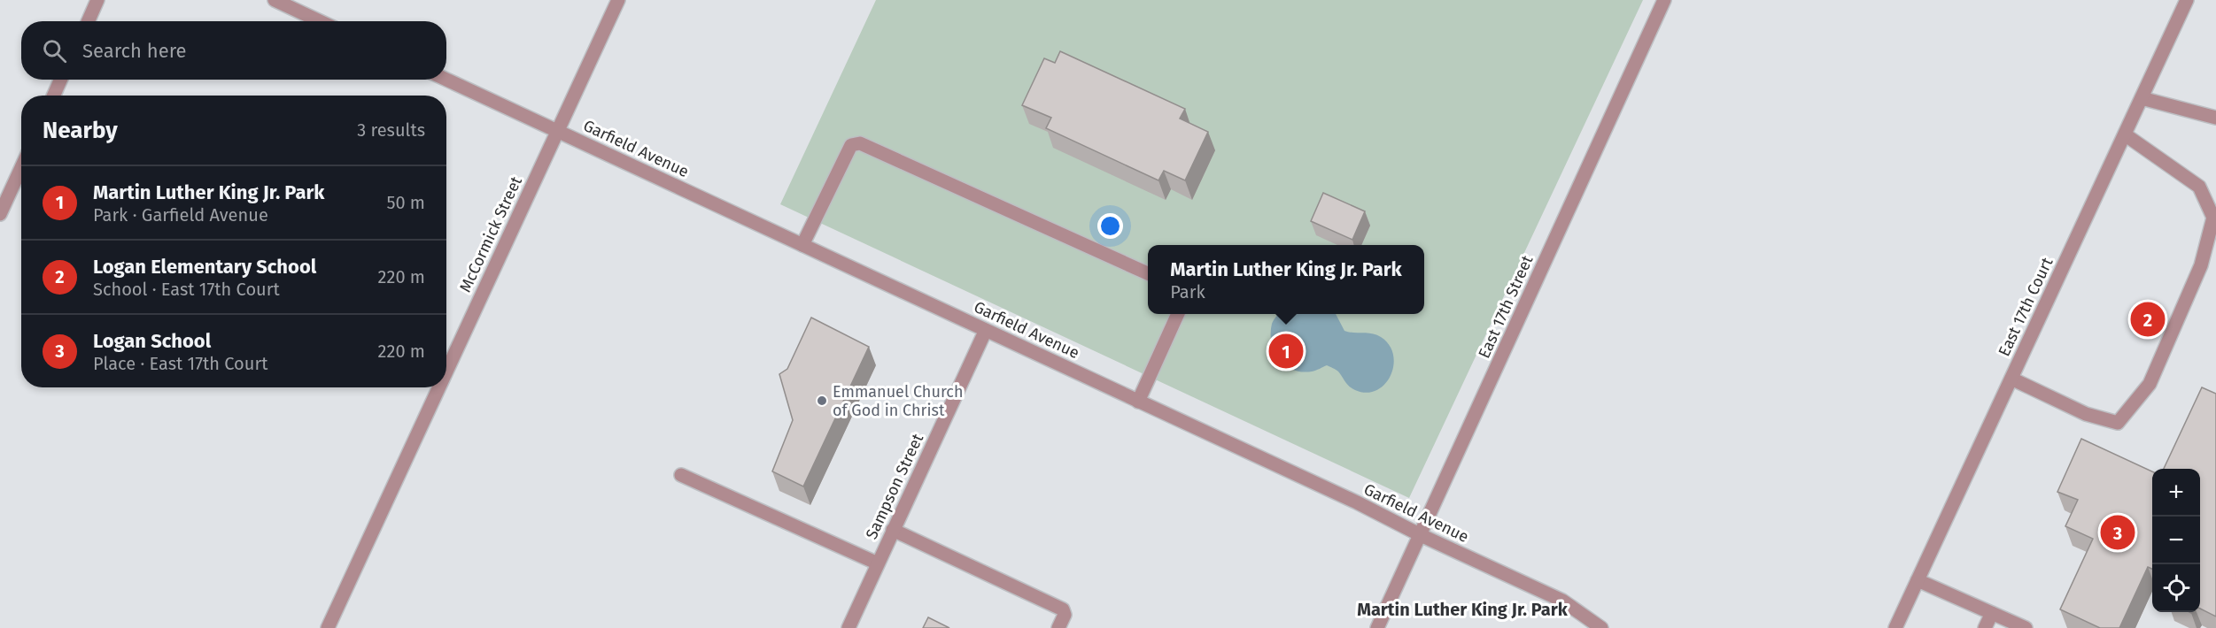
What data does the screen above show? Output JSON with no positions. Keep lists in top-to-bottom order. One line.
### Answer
{"streets":{"street":["Garfield Avenue","McCormick Street","East 17th Street","East 17th Court","Sampson Street"]},"crossings":[["Garfield Avenue","McCormick Street"],["Garfield Avenue","East 17th Street"],["Garfield Avenue","Sampson Street"]],"districts":["Martin Luther King Jr. Park"],"places":["Emmanuel Church of God in Christ"],"page":{"search":"Search here","heading":["Nearby","3 results"],"list":[{"mark":"1","name":"Martin Luther King Jr. Park","note":"Park · Garfield Avenue","value":"50 m"},{"mark":"2","name":"Logan Elementary School","note":"School · East 17th Court","value":"220 m"},{"mark":"3","name":"Logan School","note":"Place · East 17th Court","value":"220 m"}],"popup":["Martin Luther King Jr. Park","Park"],"pins":["2","1","3"],"map_buttons":["+","−"]}}
